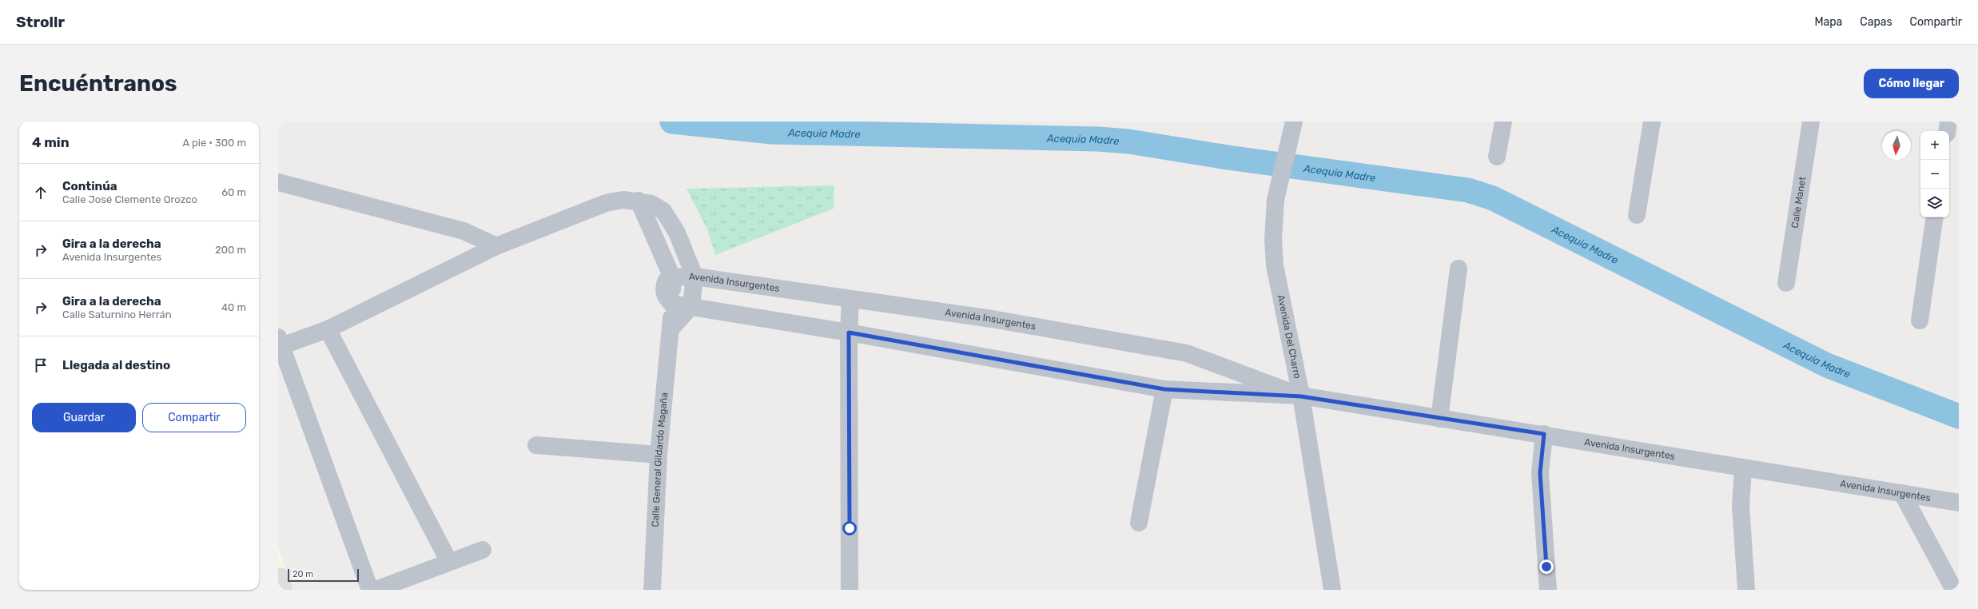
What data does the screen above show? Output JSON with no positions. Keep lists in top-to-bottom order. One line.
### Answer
{"streets":{"street":["Calle Manet","Avenida Insurgentes","Avenida Del Charro","Calle General Gildardo Magaña"]},"crossings":[["Avenida Insurgentes","Avenida Del Charro"],["Avenida Insurgentes","Calle General Gildardo Magaña"]],"water":["Acequia Madre"],"scale_bar":"20 m","north":"bottom","page":{"header":"Strollr","nav":["Mapa","Capas","Compartir"],"buttons":["Cómo llegar",["Guardar","Compartir"]],"title":"Encuéntranos","heading":["4 min","A pie · 300 m"],"map_buttons":["+","−"],"list":[["Continúa","Calle José Clemente Orozco","60 m"],["Gira a la derecha","Avenida Insurgentes","200 m"],["Gira a la derecha","Calle Saturnino Herrán","40 m"],"Llegada al destino"],"scale":"20 m"}}
